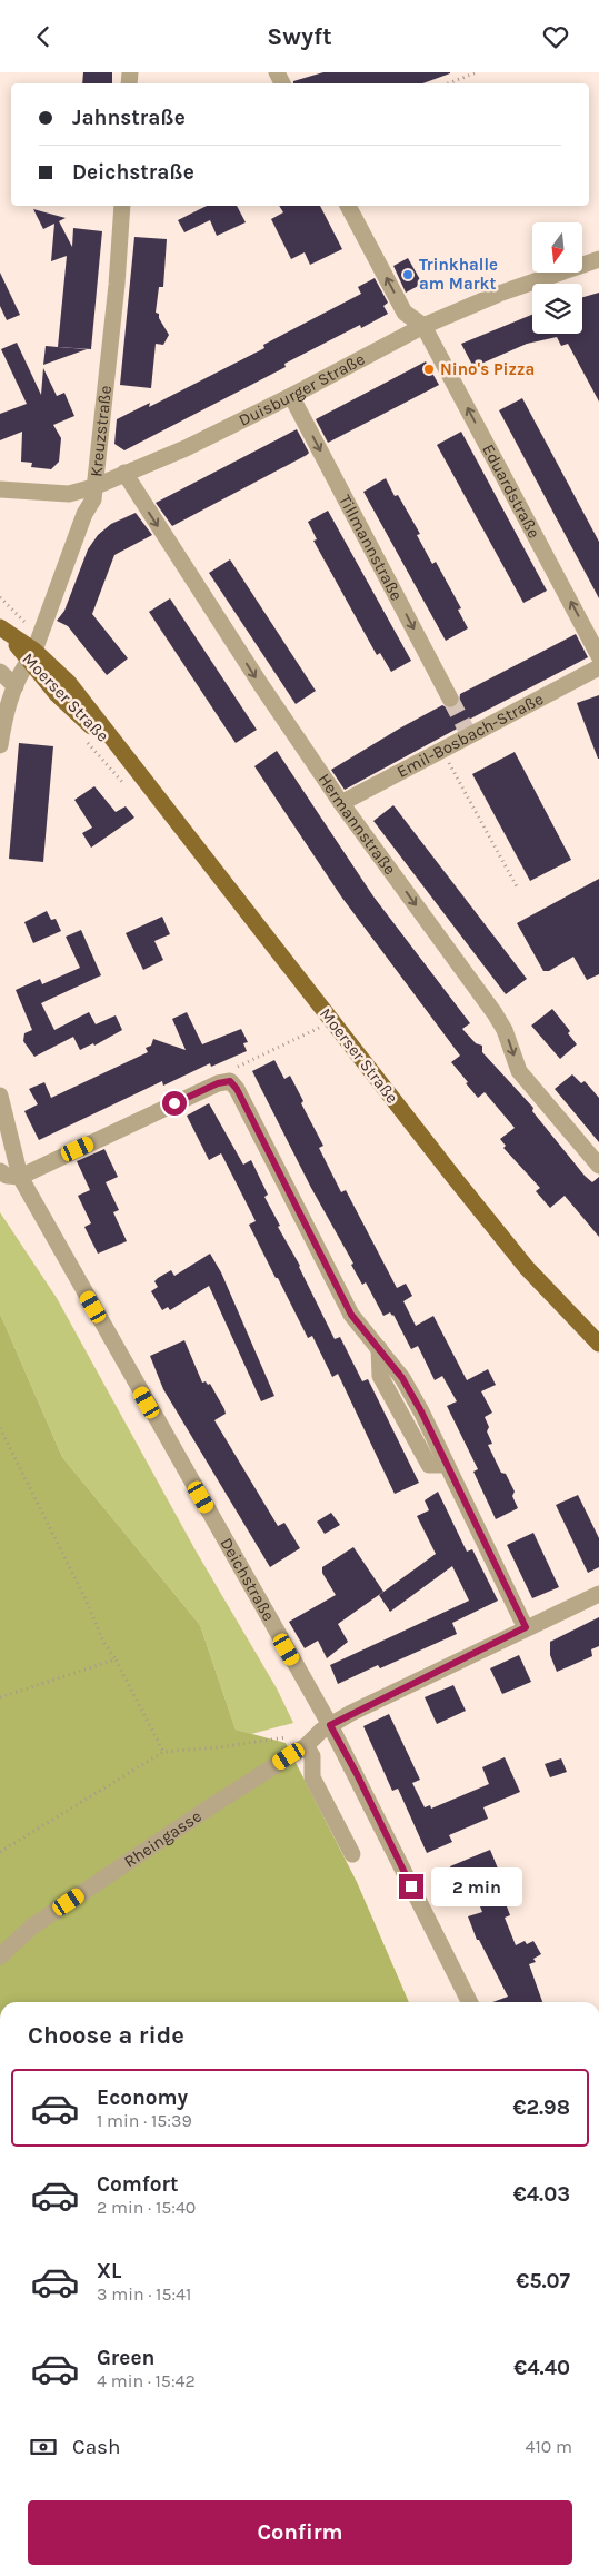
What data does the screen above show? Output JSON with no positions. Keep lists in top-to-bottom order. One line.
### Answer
{"streets":{"main road":["Moerser Straße"],"street":["Duisburger Straße","Kreuzstraße","Eduardstraße","Tillmannstraße","Emil-Bosbach-Straße","Hermannstraße","Deichstraße","Rheingasse"]},"crossings":[["Duisburger Straße","Kreuzstraße"],["Duisburger Straße","Eduardstraße"],["Duisburger Straße","Tillmannstraße"],["Duisburger Straße","Hermannstraße"],["Kreuzstraße","Moerser Straße"],["Emil-Bosbach-Straße","Hermannstraße"],["Deichstraße","Rheingasse"]],"one_way":["Eduardstraße","Tillmannstraße","Hermannstraße"],"places":["Trinkhalle am Markt","Nino's Pizza"],"north":"bottom","page":{"header":"Swyft","banner":["Jahnstraße","Deichstraße"],"bubble":"2 min","heading":"Choose a ride","list":[{"name":"Economy","note":"1 min · 15:39","value":"€2.98"},{"name":"Comfort","note":"2 min · 15:40","value":"€4.03"},{"name":"XL","note":"3 min · 15:41","value":"€5.07"},{"name":"Green","note":"4 min · 15:42","value":"€4.40"}],"pay":["Cash","410 m"],"buttons":"Confirm"}}
